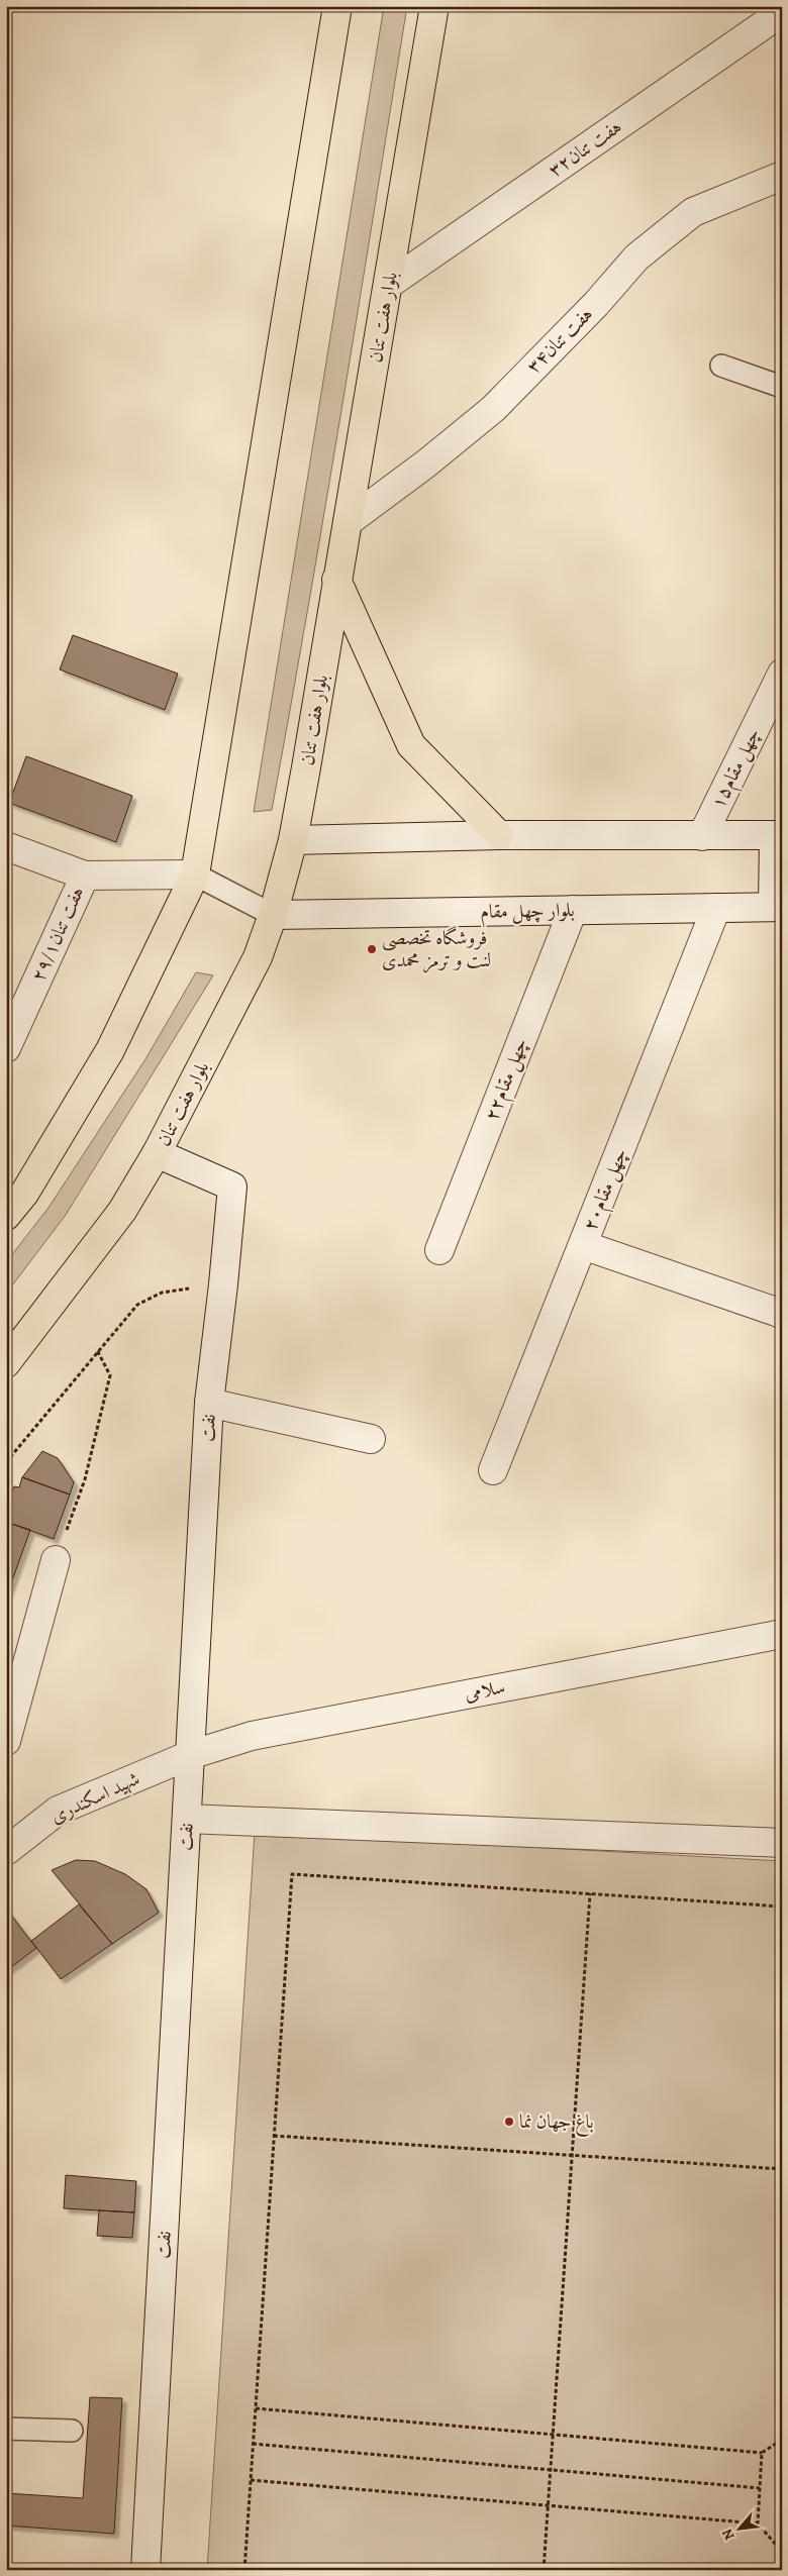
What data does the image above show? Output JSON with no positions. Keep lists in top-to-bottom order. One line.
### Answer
{"streets":{"main road":["بلوار هفت تنان"],"street":["هفت تنان۳۲","هفت تنان۳۴","چهل مقام۱۵","بلوار چهل مقام","۲۹/۱هفت تنان","چهل مقام۲۲","چهل مقام۲۰","نفت","سلامی","شهید اسکندری"]},"crossings":[["هفت تنان۳۲","بلوار هفت تنان"],["بلوار هفت تنان","هفت تنان۳۴"],["بلوار هفت تنان","بلوار چهل مقام"],["بلوار هفت تنان","نفت"],["بلوار چهل مقام","چهل مقام۲۲"],["بلوار چهل مقام","چهل مقام۲۰"],["نفت","سلامی"],["نفت","شهید اسکندری"],["سلامی","شهید اسکندری"]],"places":["فروشگاه تخصصی لنت و ترمز محمدی","باغ جهان نما"],"north":"bottom left"}
